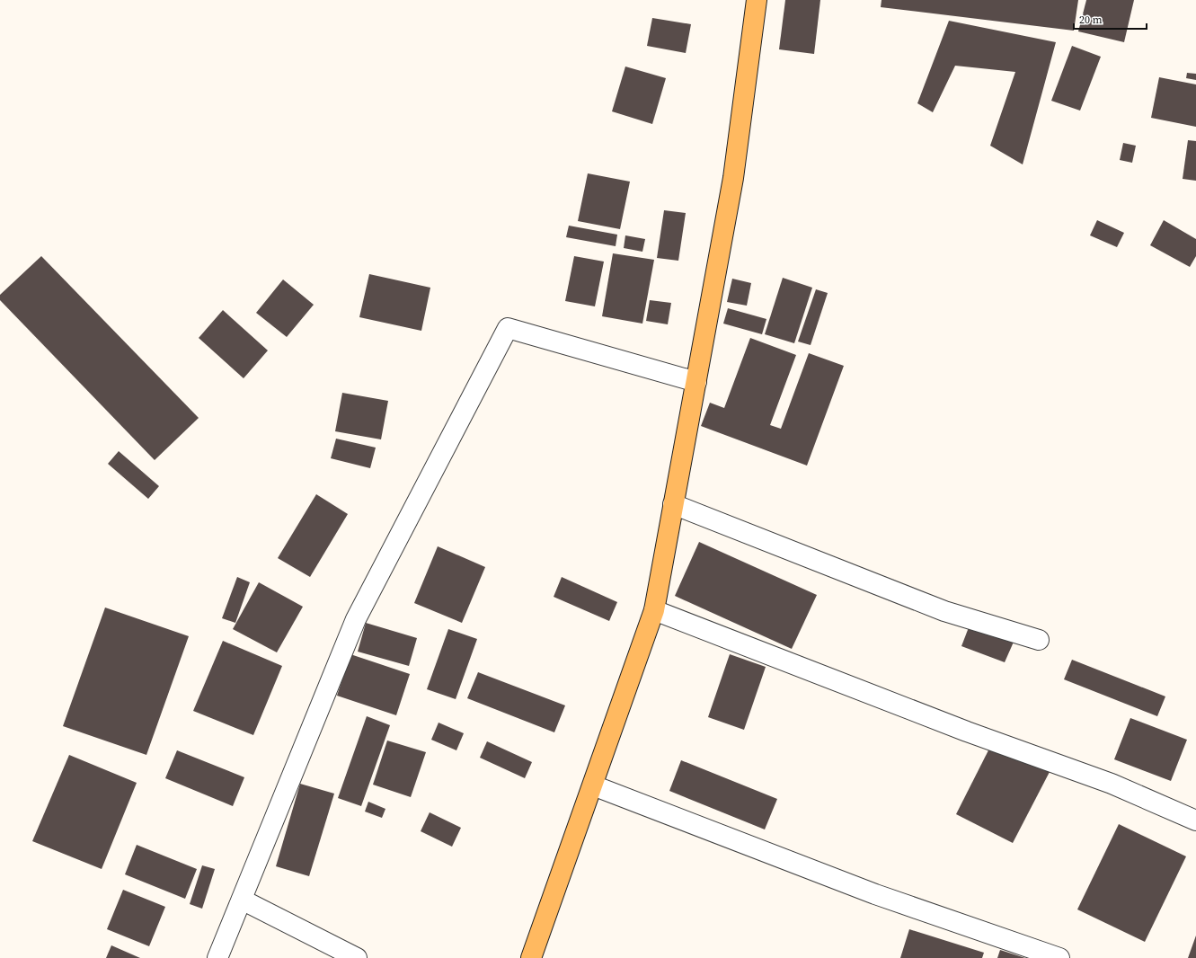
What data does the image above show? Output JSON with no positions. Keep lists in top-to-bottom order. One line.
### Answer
{"scale_bar":"20 m"}
